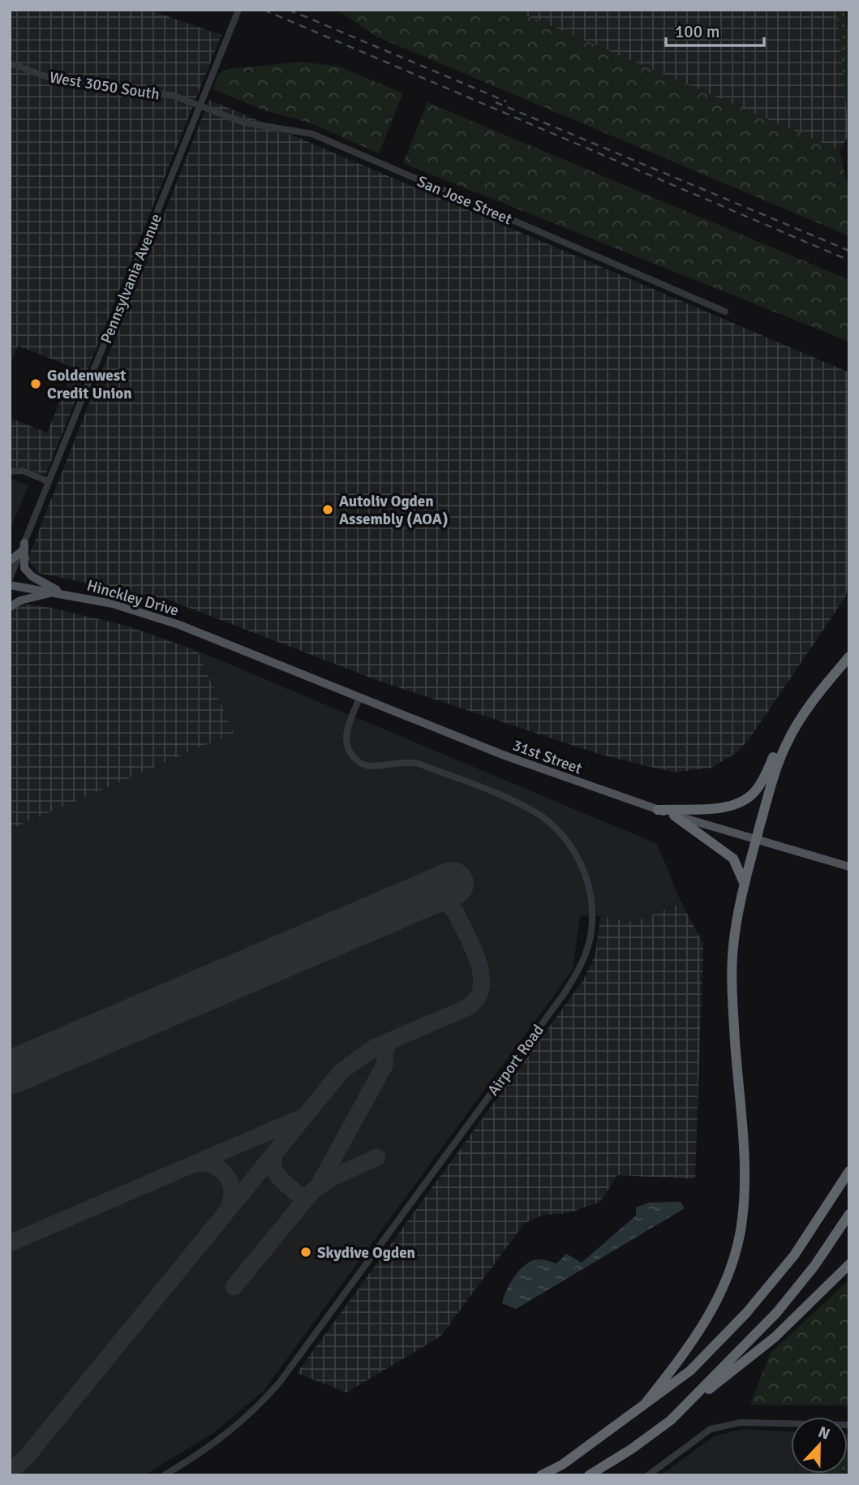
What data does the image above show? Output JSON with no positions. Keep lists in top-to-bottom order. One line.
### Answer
{"streets":{"main road":["Hinckley Drive","31st Street"],"street":["West 3050 South","San Jose Street","Pennsylvania Avenue","Airport Road"]},"crossings":[["West 3050 South","San Jose Street"],["West 3050 South","Pennsylvania Avenue"],["San Jose Street","Pennsylvania Avenue"],["Hinckley Drive","31st Street"],["31st Street","Airport Road"]],"places":["Goldenwest Credit Union","Autoliv Ogden Assembly (AOA)","Skydive Ogden"],"scale_bar":"100 m","north":"top"}
